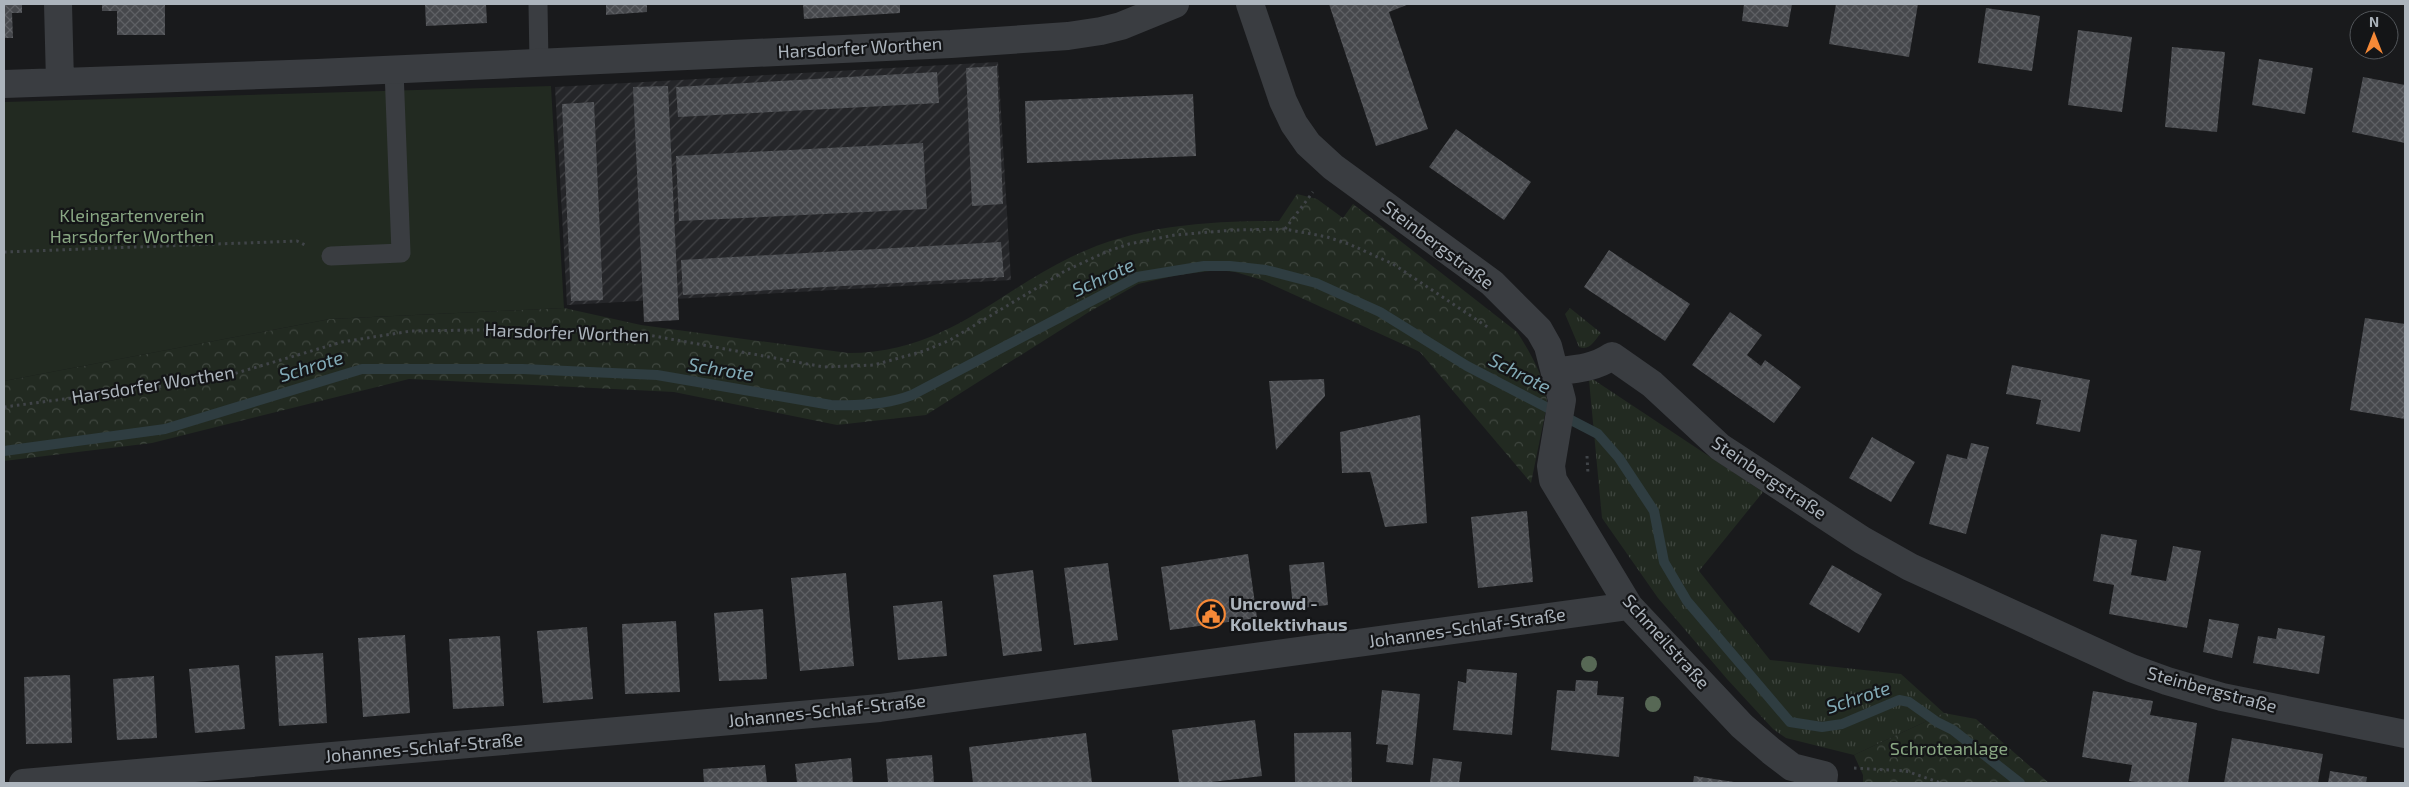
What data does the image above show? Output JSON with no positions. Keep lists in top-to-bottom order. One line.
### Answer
{"streets":{"street":["Harsdorfer Worthen","Steinbergstraße","Johannes-Schlaf-Straße","Schmeilstraße"]},"crossings":[["Steinbergstraße","Schmeilstraße"],["Johannes-Schlaf-Straße","Schmeilstraße"]],"water":["Schrote"],"parks":["Kleingartenverein Harsdorfer Worthen","Schroteanlage"],"places":{"public building":["Uncrowd - Kollektivhaus"]},"north":"top"}
